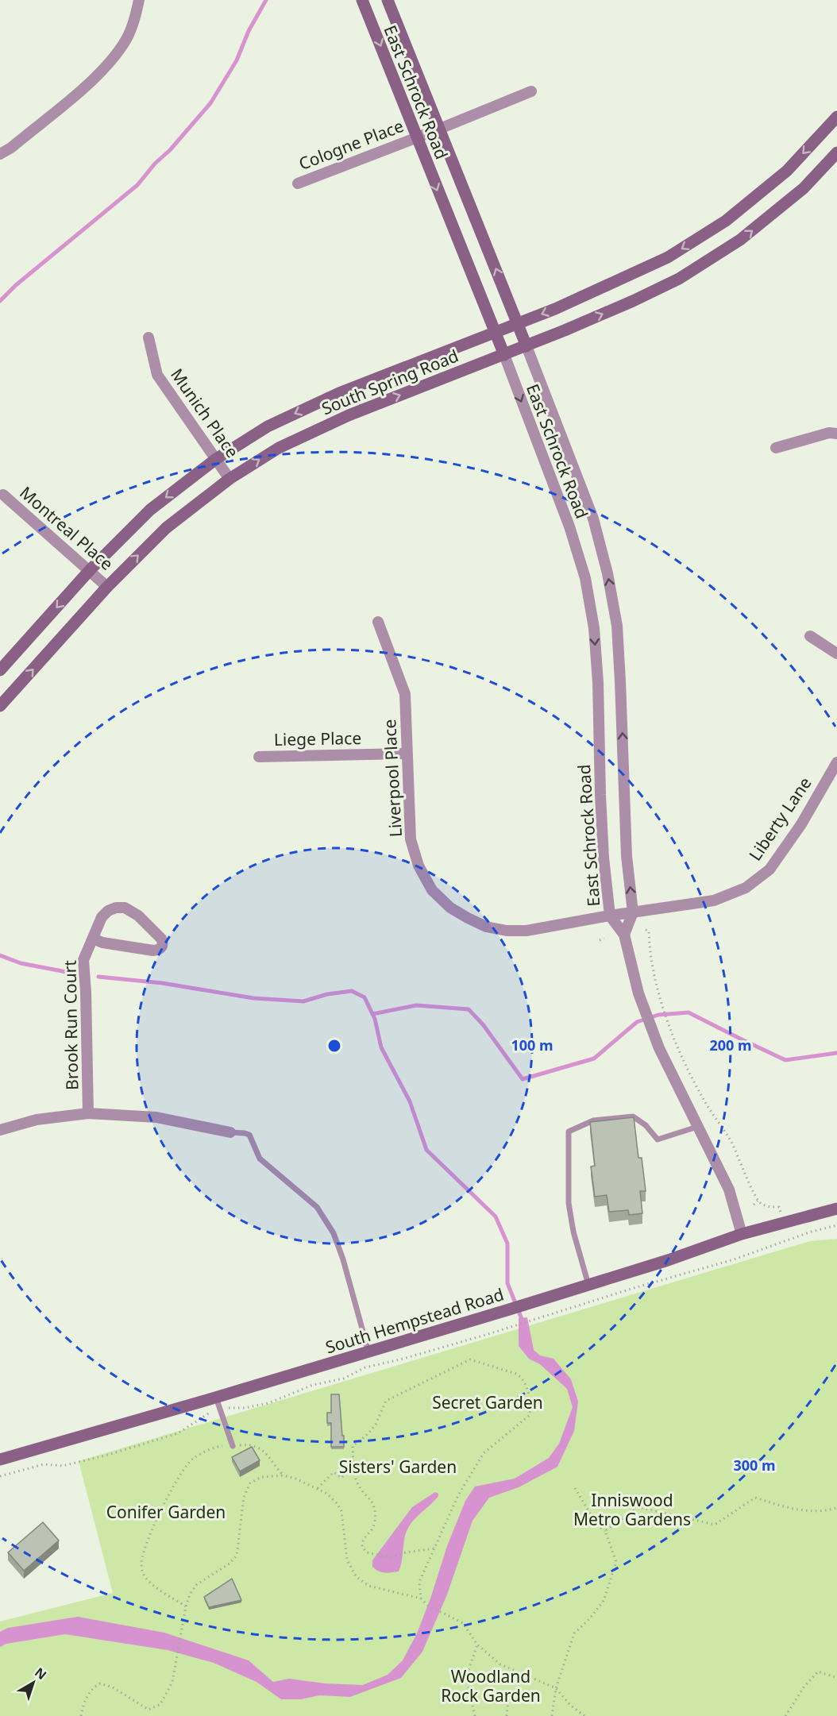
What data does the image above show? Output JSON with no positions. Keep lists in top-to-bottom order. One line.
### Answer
{"streets":{"main road":["East Schrock Road","South Spring Road","South Hempstead Road"],"street":["Cologne Place","Munich Place","Montreal Place","Liege Place","Liverpool Place","Liberty Lane","Brook Run Court"]},"crossings":[["East Schrock Road","Cologne Place"],["East Schrock Road","South Spring Road"],["East Schrock Road","Liverpool Place"],["East Schrock Road","Liberty Lane"],["East Schrock Road","South Hempstead Road"],["South Spring Road","Munich Place"],["South Spring Road","Montreal Place"],["Liege Place","Liverpool Place"],["Liverpool Place","Liberty Lane"]],"parks":["Secret Garden","Sisters' Garden","Inniswood Metro Gardens","Conifer Garden","Woodland Rock Garden"],"north":"top right","rings":["100 m","200 m","300 m"]}
